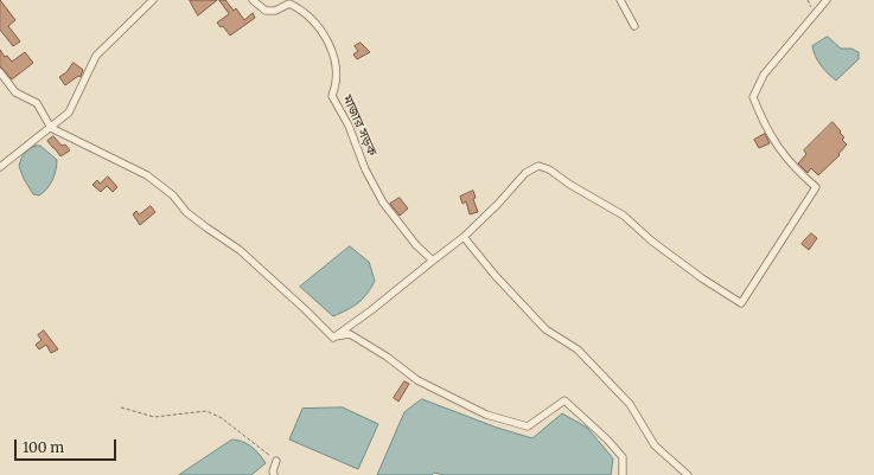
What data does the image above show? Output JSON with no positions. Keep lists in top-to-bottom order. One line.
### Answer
{"streets":{"street":["মাজার সড়ক"]},"scale_bar":"100 m"}
